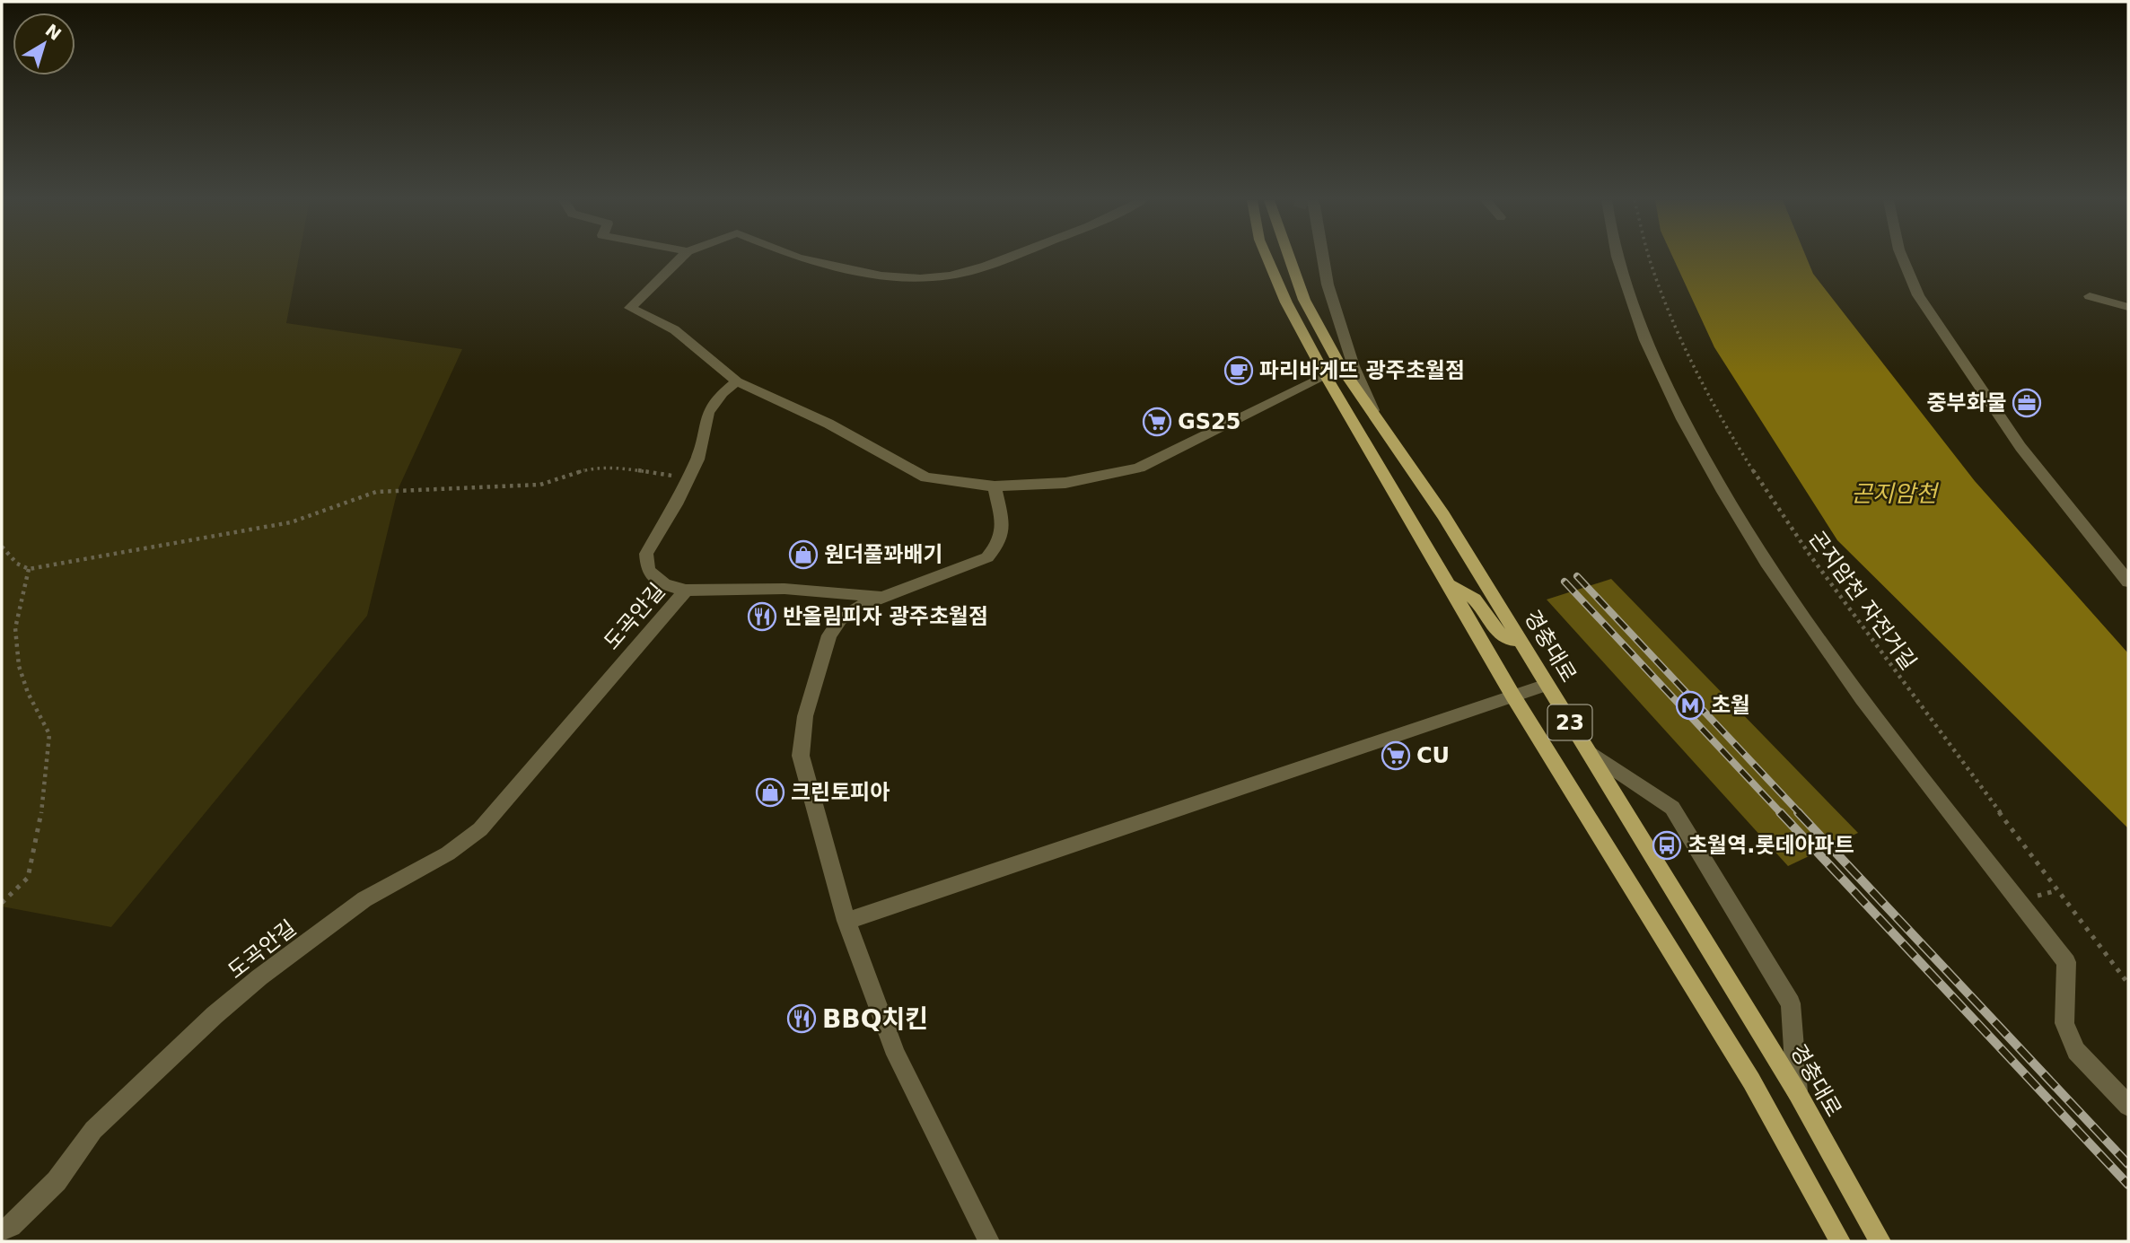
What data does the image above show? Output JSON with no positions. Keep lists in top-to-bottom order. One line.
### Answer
{"streets":{"main road":["경충대로","23"],"street":["도곡안길"],"path":["곤지암천 자전거길"]},"water":["곤지암천"],"places":{"cafe":["파리바게뜨 광주초월점"],"office":["중부화물"],"supermarket":["GS25","CU"],"shop":["원더풀꽈배기","크린토피아"],"restaurant":["반올림피자 광주초월점","BBQ치킨"],"metro station":["초월"],"bus stop":["초월역.롯데아파트"]},"north":"top right"}
